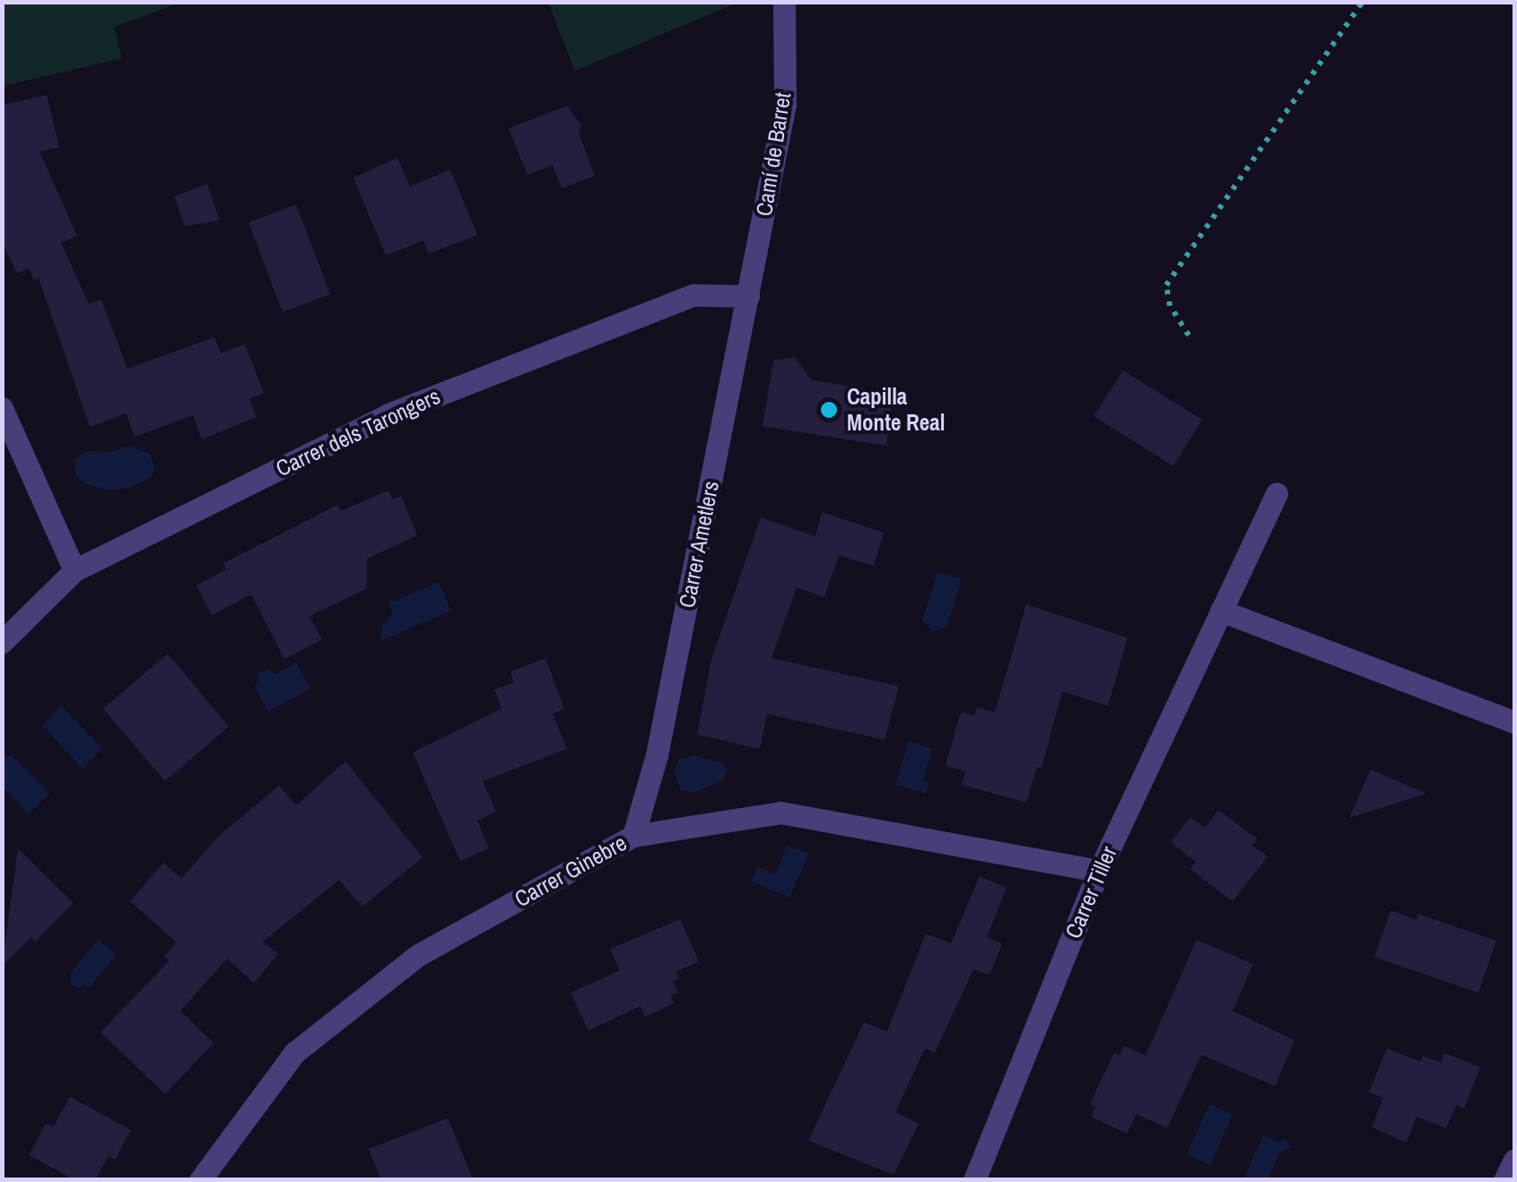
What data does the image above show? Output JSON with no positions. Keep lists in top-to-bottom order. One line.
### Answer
{"streets":{"street":["Camí de Barret","Carrer dels Tarongers","Carrer Ametlers","Carrer Ginebre","Carrer Tiller"]},"crossings":[["Camí de Barret","Carrer Ametlers"],["Carrer dels Tarongers","Carrer Ametlers"],["Carrer Ametlers","Carrer Ginebre"],["Carrer Ginebre","Carrer Tiller"]],"places":["Capilla Monte Real"]}
